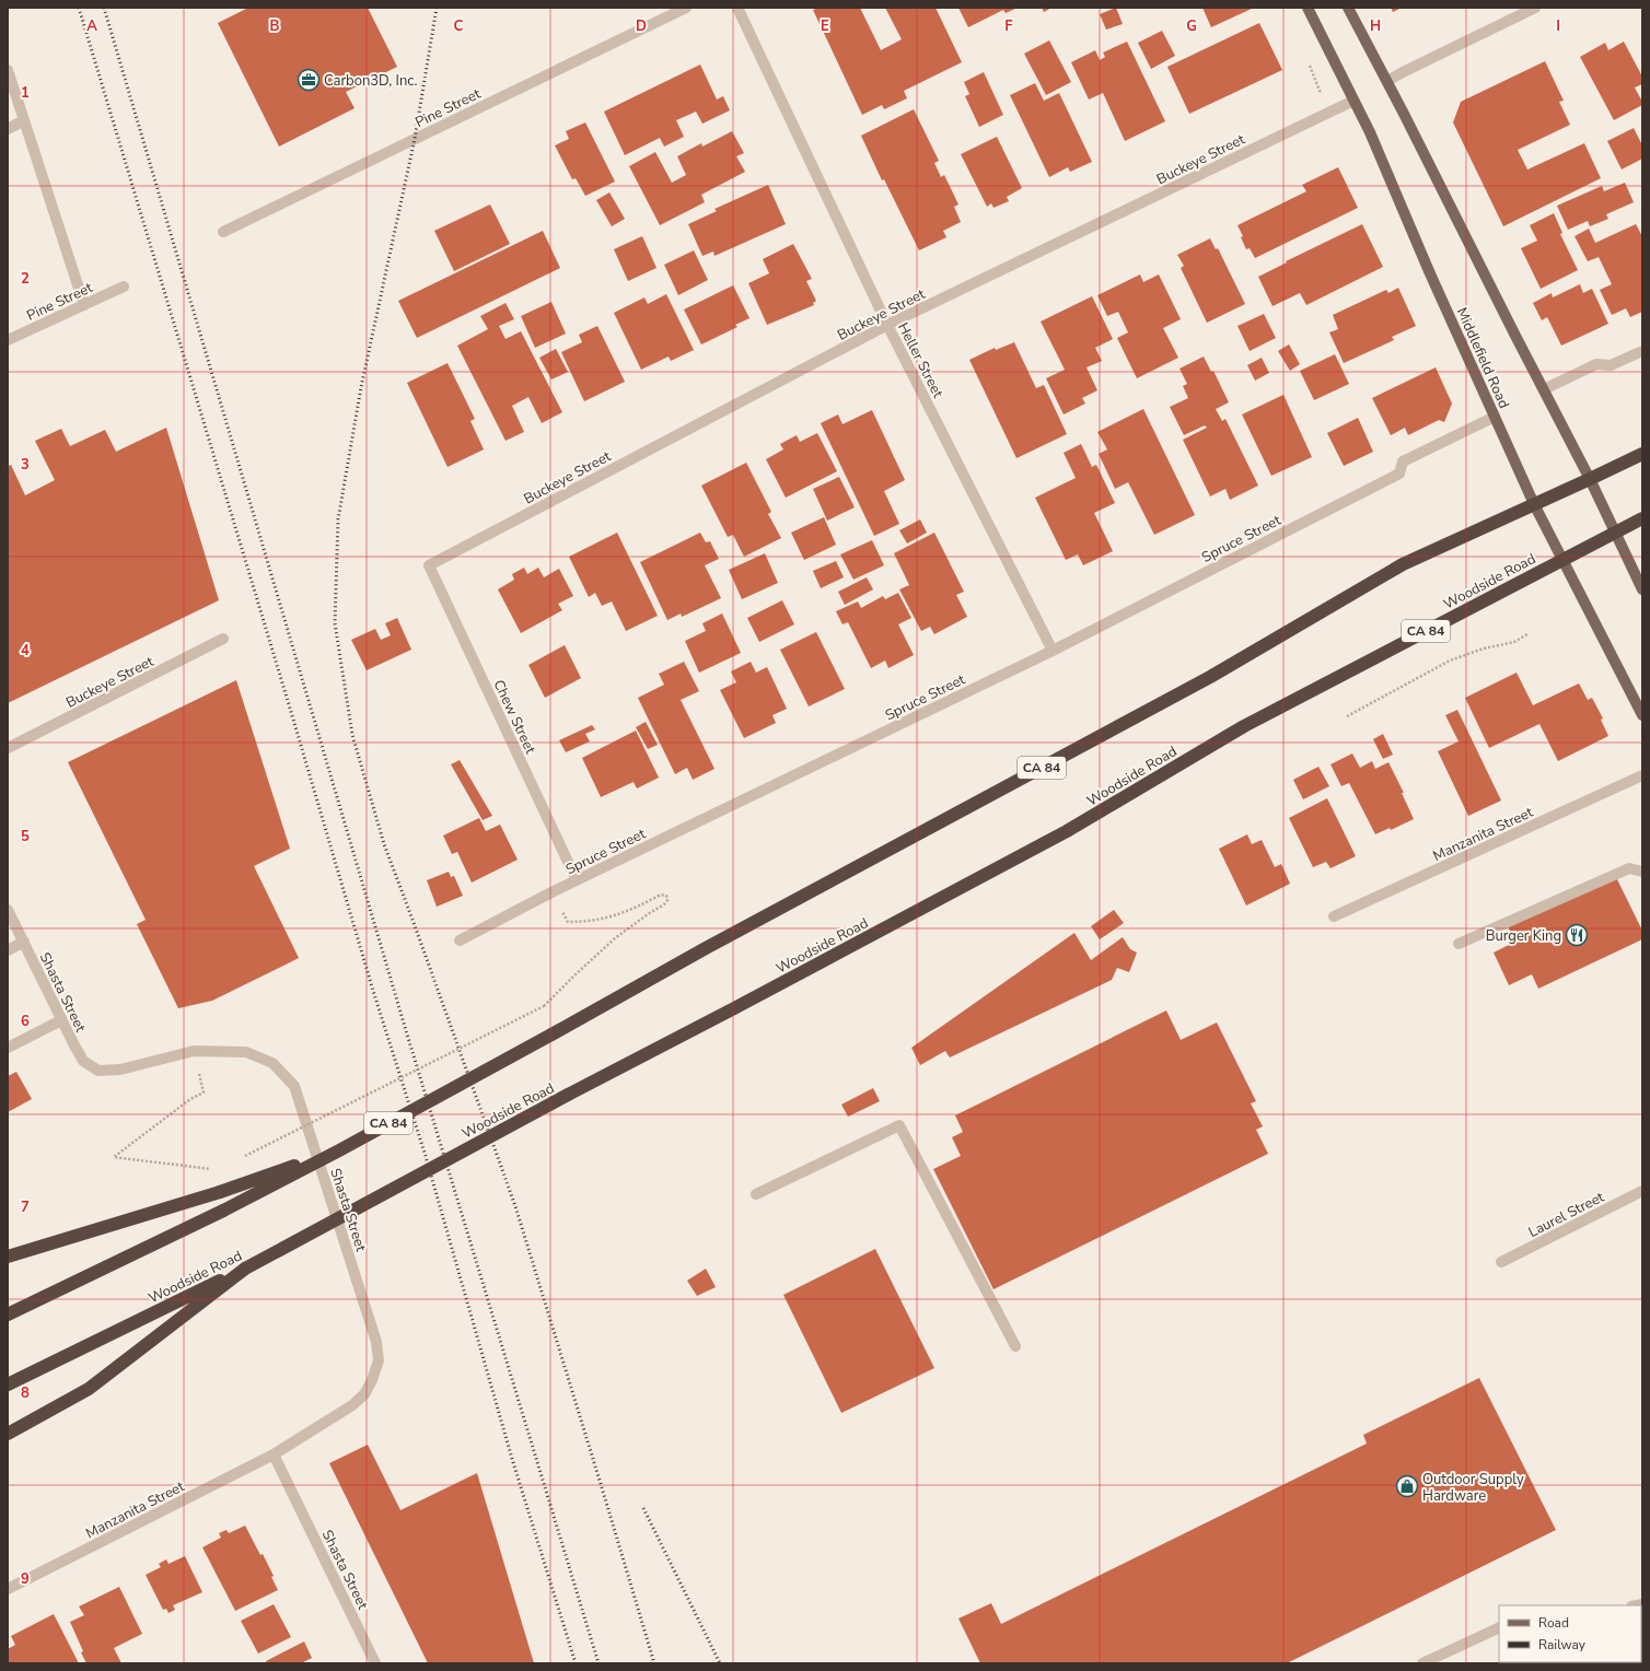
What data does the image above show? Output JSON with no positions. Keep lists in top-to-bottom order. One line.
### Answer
{"streets":{"highway":["Woodside Road","CA 84"],"main road":["Middlefield Road"],"street":["Pine Street","Buckeye Street","Heller Street","Spruce Street","Chew Street","Manzanita Street","Shasta Street","Laurel Street"]},"crossings":[["Buckeye Street","Middlefield Road"],["Buckeye Street","Heller Street"],["Buckeye Street","Chew Street"],["Middlefield Road","Spruce Street"],["Middlefield Road","Woodside Road"],["Middlefield Road","CA 84"],["Heller Street","Spruce Street"],["Spruce Street","Chew Street"],["Manzanita Street","Shasta Street"]],"places":{"office":["Carbon3D, Inc."],"restaurant":["Burger King"],"shop":["Outdoor Supply Hardware"]},"legend":["Road","Railway"],"grid":{"columns":["A","B","C","D","E","F","G","H","I"],"rows":["1","2","3","4","5","6","7","8","9"]}}
